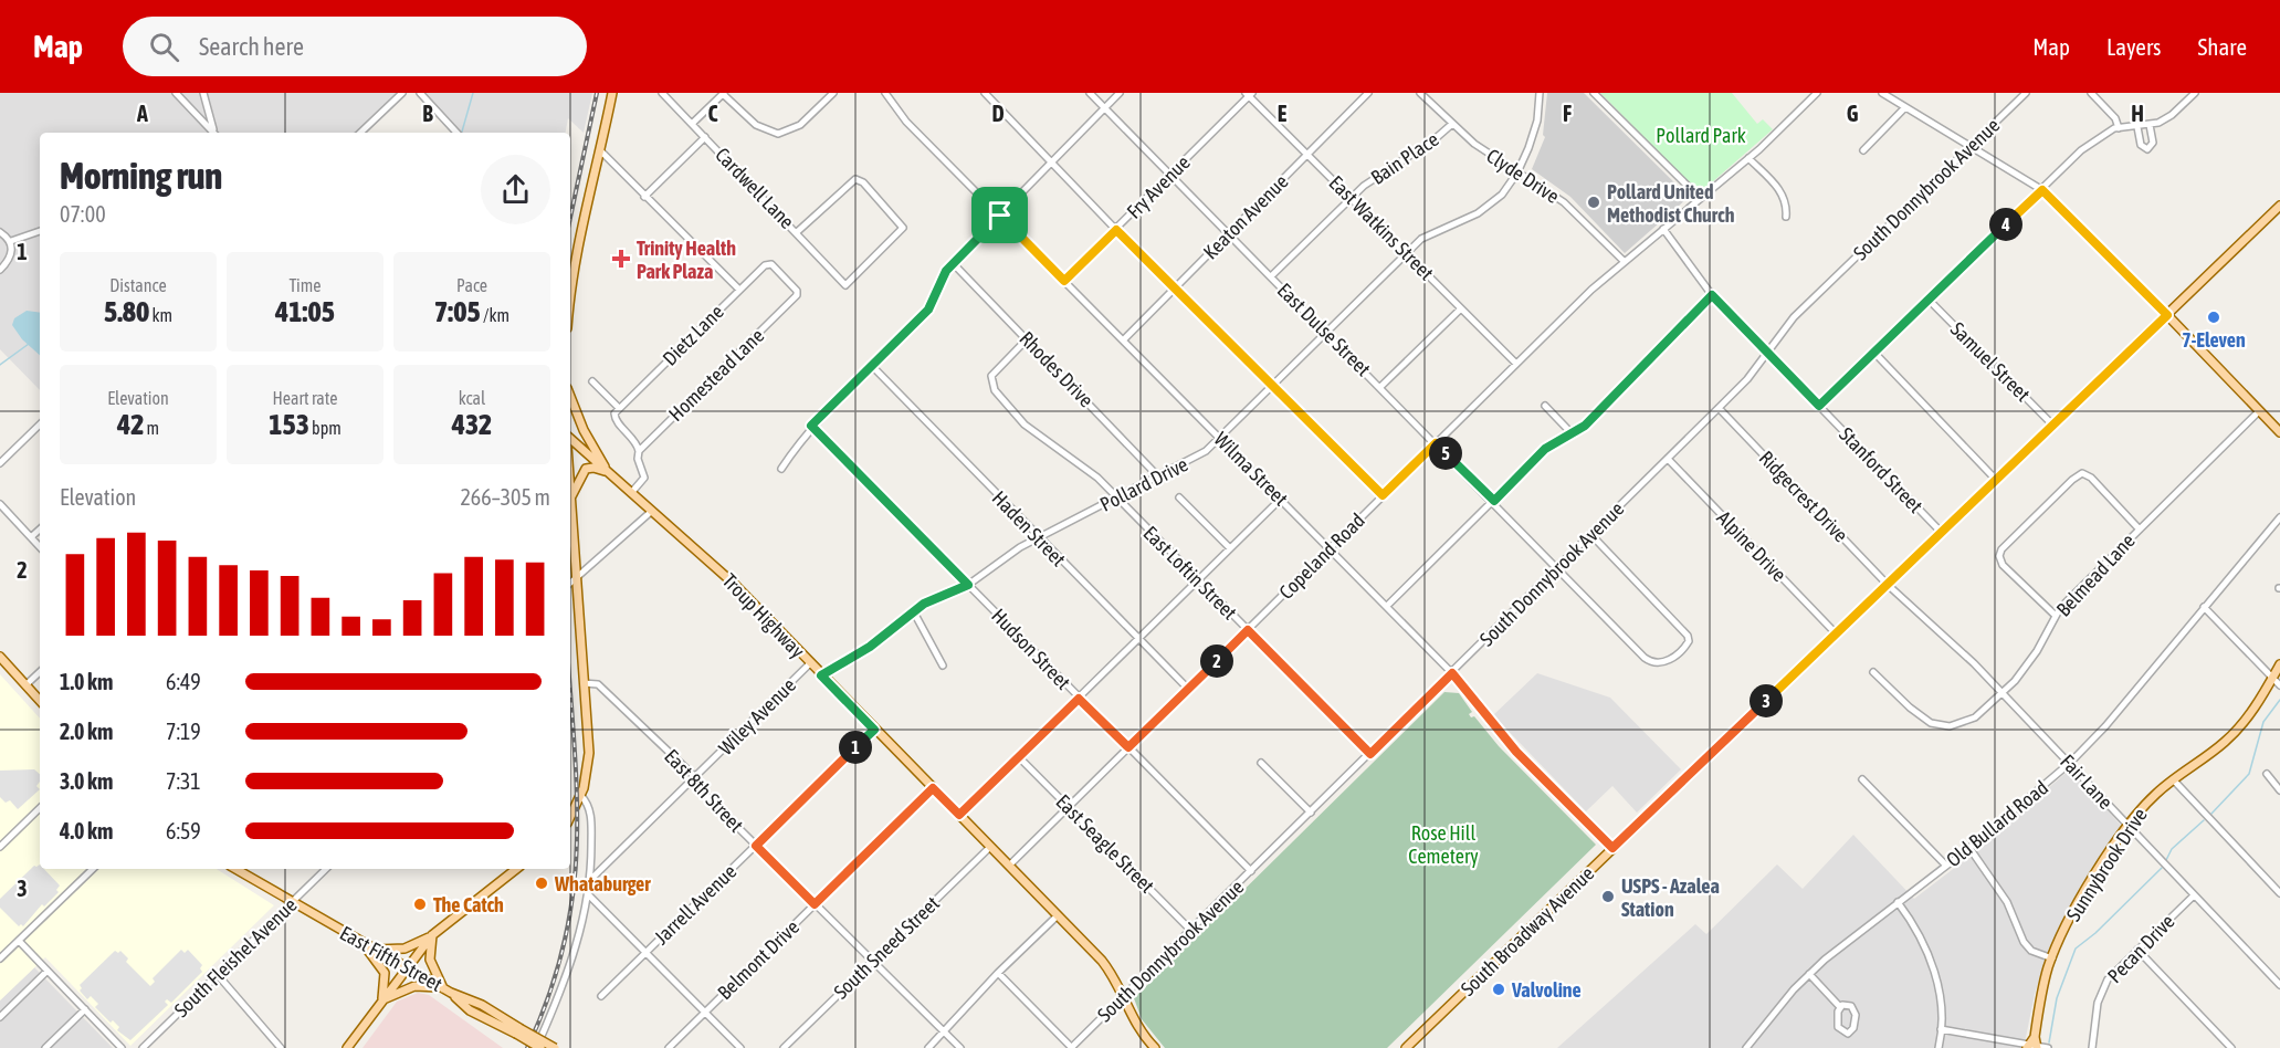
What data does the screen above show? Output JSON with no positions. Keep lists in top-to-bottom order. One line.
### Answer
{"streets":{"main road":["Troup Highway","Sunnybrook Drive","South Broadway Avenue","East Fifth Street"],"street":["Bain Place","Clyde Drive","Fry Avenue","Cardwell Lane","South Donnybrook Avenue","Keaton Avenue","East Watkins Street","East Dulse Street","Dietz Lane","Samuel Street","Rhodes Drive","Homestead Lane","Wilma Street","Stanford Street","Pollard Drive","Ridgecrest Drive","Haden Street","Alpine Drive","Copeland Road","East Loftin Street","Belmead Lane","Hudson Street","Wiley Avenue","Fair Lane","East 8th Street","Old Bullard Road","East Seagle Street","Jarrell Avenue","South Sneed Street","Pecan Drive","South Fleishel Avenue","Belmont Drive"]},"crossings":[["Bain Place","Clyde Drive"],["Bain Place","East Watkins Street"],["Bain Place","East Dulse Street"],["Clyde Drive","Pollard Drive"],["Clyde Drive","Copeland Road"],["Fry Avenue","East Watkins Street"],["Fry Avenue","East Dulse Street"],["Fry Avenue","Wilma Street"],["South Donnybrook Avenue","East Dulse Street"],["South Donnybrook Avenue","Wilma Street"],["South Donnybrook Avenue","Stanford Street"],["South Donnybrook Avenue","Ridgecrest Drive"],["South Donnybrook Avenue","Alpine Drive"],["South Donnybrook Avenue","East Loftin Street"],["South Donnybrook Avenue","Troup Highway"],["South Donnybrook Avenue","Hudson Street"],["South Donnybrook Avenue","East Seagle Street"],["Keaton Avenue","East Watkins Street"],["Keaton Avenue","East Dulse Street"],["Keaton Avenue","Wilma Street"],["East Watkins Street","Pollard Drive"],["East Watkins Street","Copeland Road"],["East Dulse Street","Pollard Drive"],["East Dulse Street","Copeland Road"],["Dietz Lane","Homestead Lane"],["Samuel Street","South Broadway Avenue"],["Rhodes Drive","Pollard Drive"],["Rhodes Drive","East Loftin Street"],["Wilma Street","Pollard Drive"],["Wilma Street","Copeland Road"],["Wilma Street","South Broadway Avenue"],["Stanford Street","Copeland Road"],["Stanford Street","South Broadway Avenue"],["Pollard Drive","Haden Street"],["Pollard Drive","East Loftin Street"],["Pollard Drive","Troup Highway"],["Pollard Drive","Hudson Street"],["Ridgecrest Drive","Fair Lane"],["Ridgecrest Drive","South Broadway Avenue"],["Haden Street","Copeland Road"],["Alpine Drive","South Broadway Avenue"],["Copeland Road","East Loftin Street"],["Copeland Road","Troup Highway"],["Copeland Road","Hudson Street"],["Copeland Road","East Seagle Street"],["Belmead Lane","Fair Lane"],["Troup Highway","Wiley Avenue"],["Troup Highway","Jarrell Avenue"],["Troup Highway","South Sneed Street"],["Troup Highway","Belmont Drive"],["Wiley Avenue","East 8th Street"],["Fair Lane","Old Bullard Road"],["Fair Lane","Sunnybrook Drive"],["Fair Lane","South Broadway Avenue"],["Fair Lane","Pecan Drive"],["East 8th Street","Jarrell Avenue"],["East 8th Street","South Sneed Street"],["East 8th Street","Belmont Drive"],["South Fleishel Avenue","East Fifth Street"]],"parks":["Pollard Park","Rose Hill Cemetery"],"places":{"other":["Pollard United Methodist Church","7-Eleven","Whataburger","USPS - Azalea Station","The Catch","Valvoline"],"health":["Trinity Health Park Plaza"]},"page":{"header":"Map","search":"Search here","nav":["Map","Layers","Share"],"heading":["Morning run","07:00"],"pins":["4","5","2","3","1"],"stats":[["Distance","5.80 km"],["Time","41:05"],["Pace","7:05 /km"],["Elevation","42 m"],["Heart rate","153 bpm"],["kcal","432"]],"chart":["Elevation","266–305 m"],"list":[{"name":"1.0 km","note":"6:49"},{"name":"2.0 km","note":"7:19"},{"name":"3.0 km","note":"7:31"},{"name":"4.0 km","note":"6:59"}]},"grid":{"columns":["A","B","C","D","E","F","G","H"],"rows":["1","2","3"]}}
